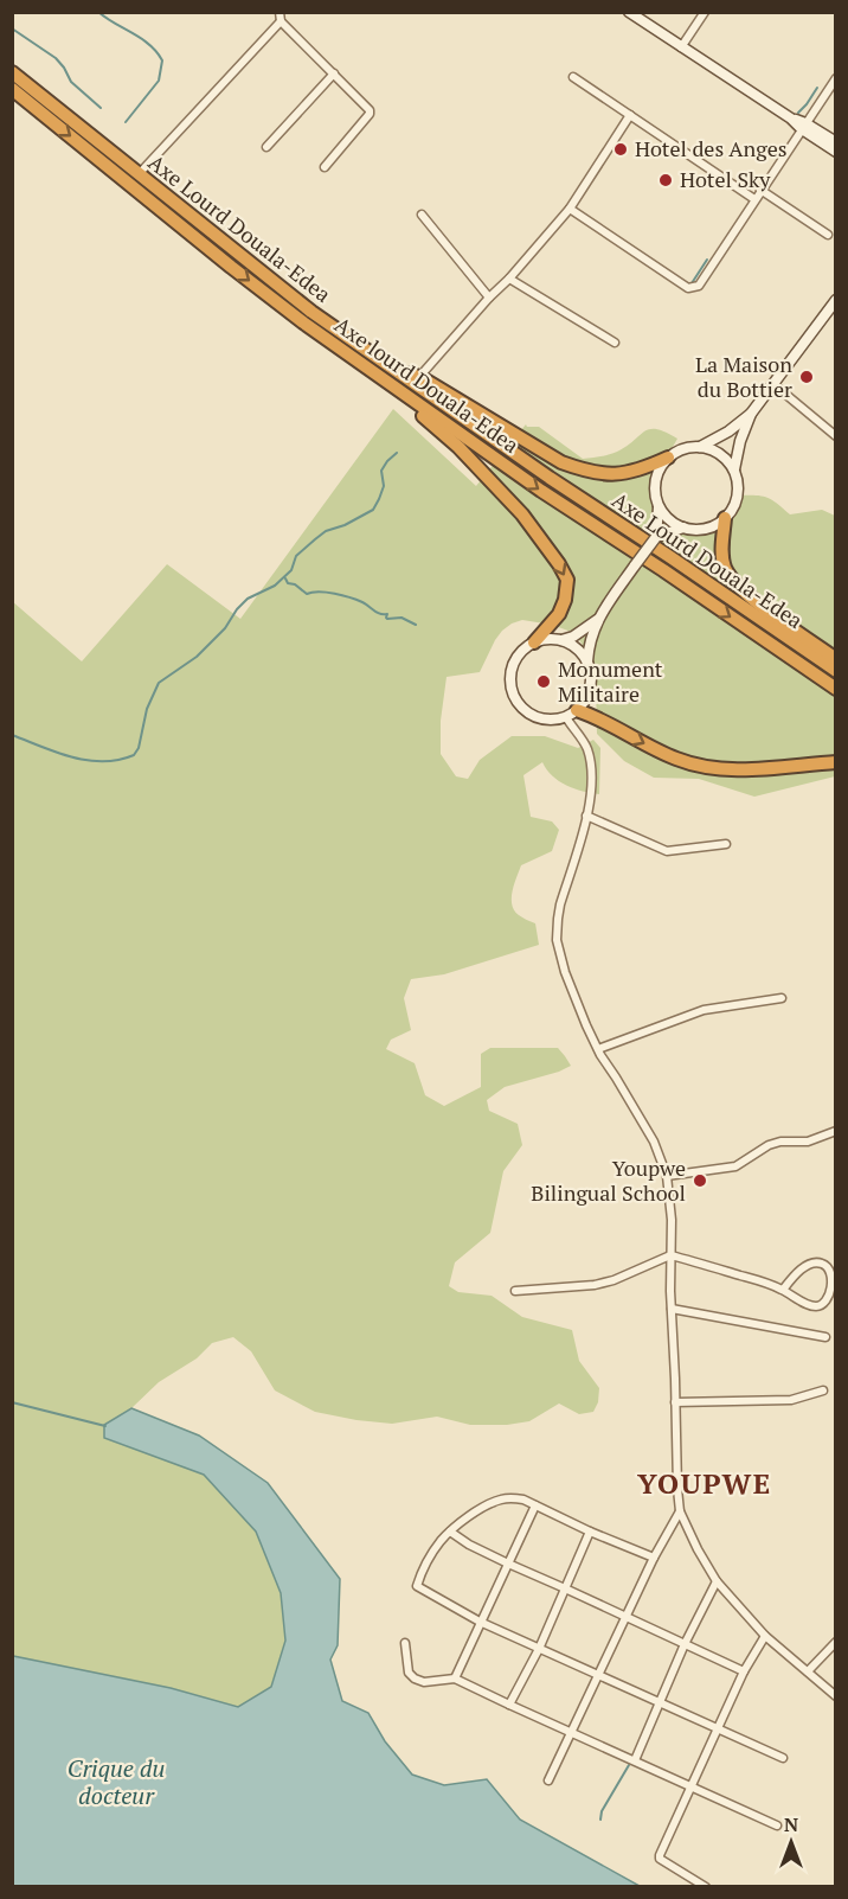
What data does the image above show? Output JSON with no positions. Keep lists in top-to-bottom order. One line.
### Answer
{"streets":{"highway":["Axe Lourd Douala-Edea","Axe lourd Douala-Edea"]},"one_way":["Axe lourd Douala-Edea"],"districts":["YOUPWE"],"water":["Crique du docteur"],"places":["Hotel des Anges","Hotel Sky","La Maison du Bottier","Monument Militaire","Youpwe Bilingual School"],"north":"top"}
